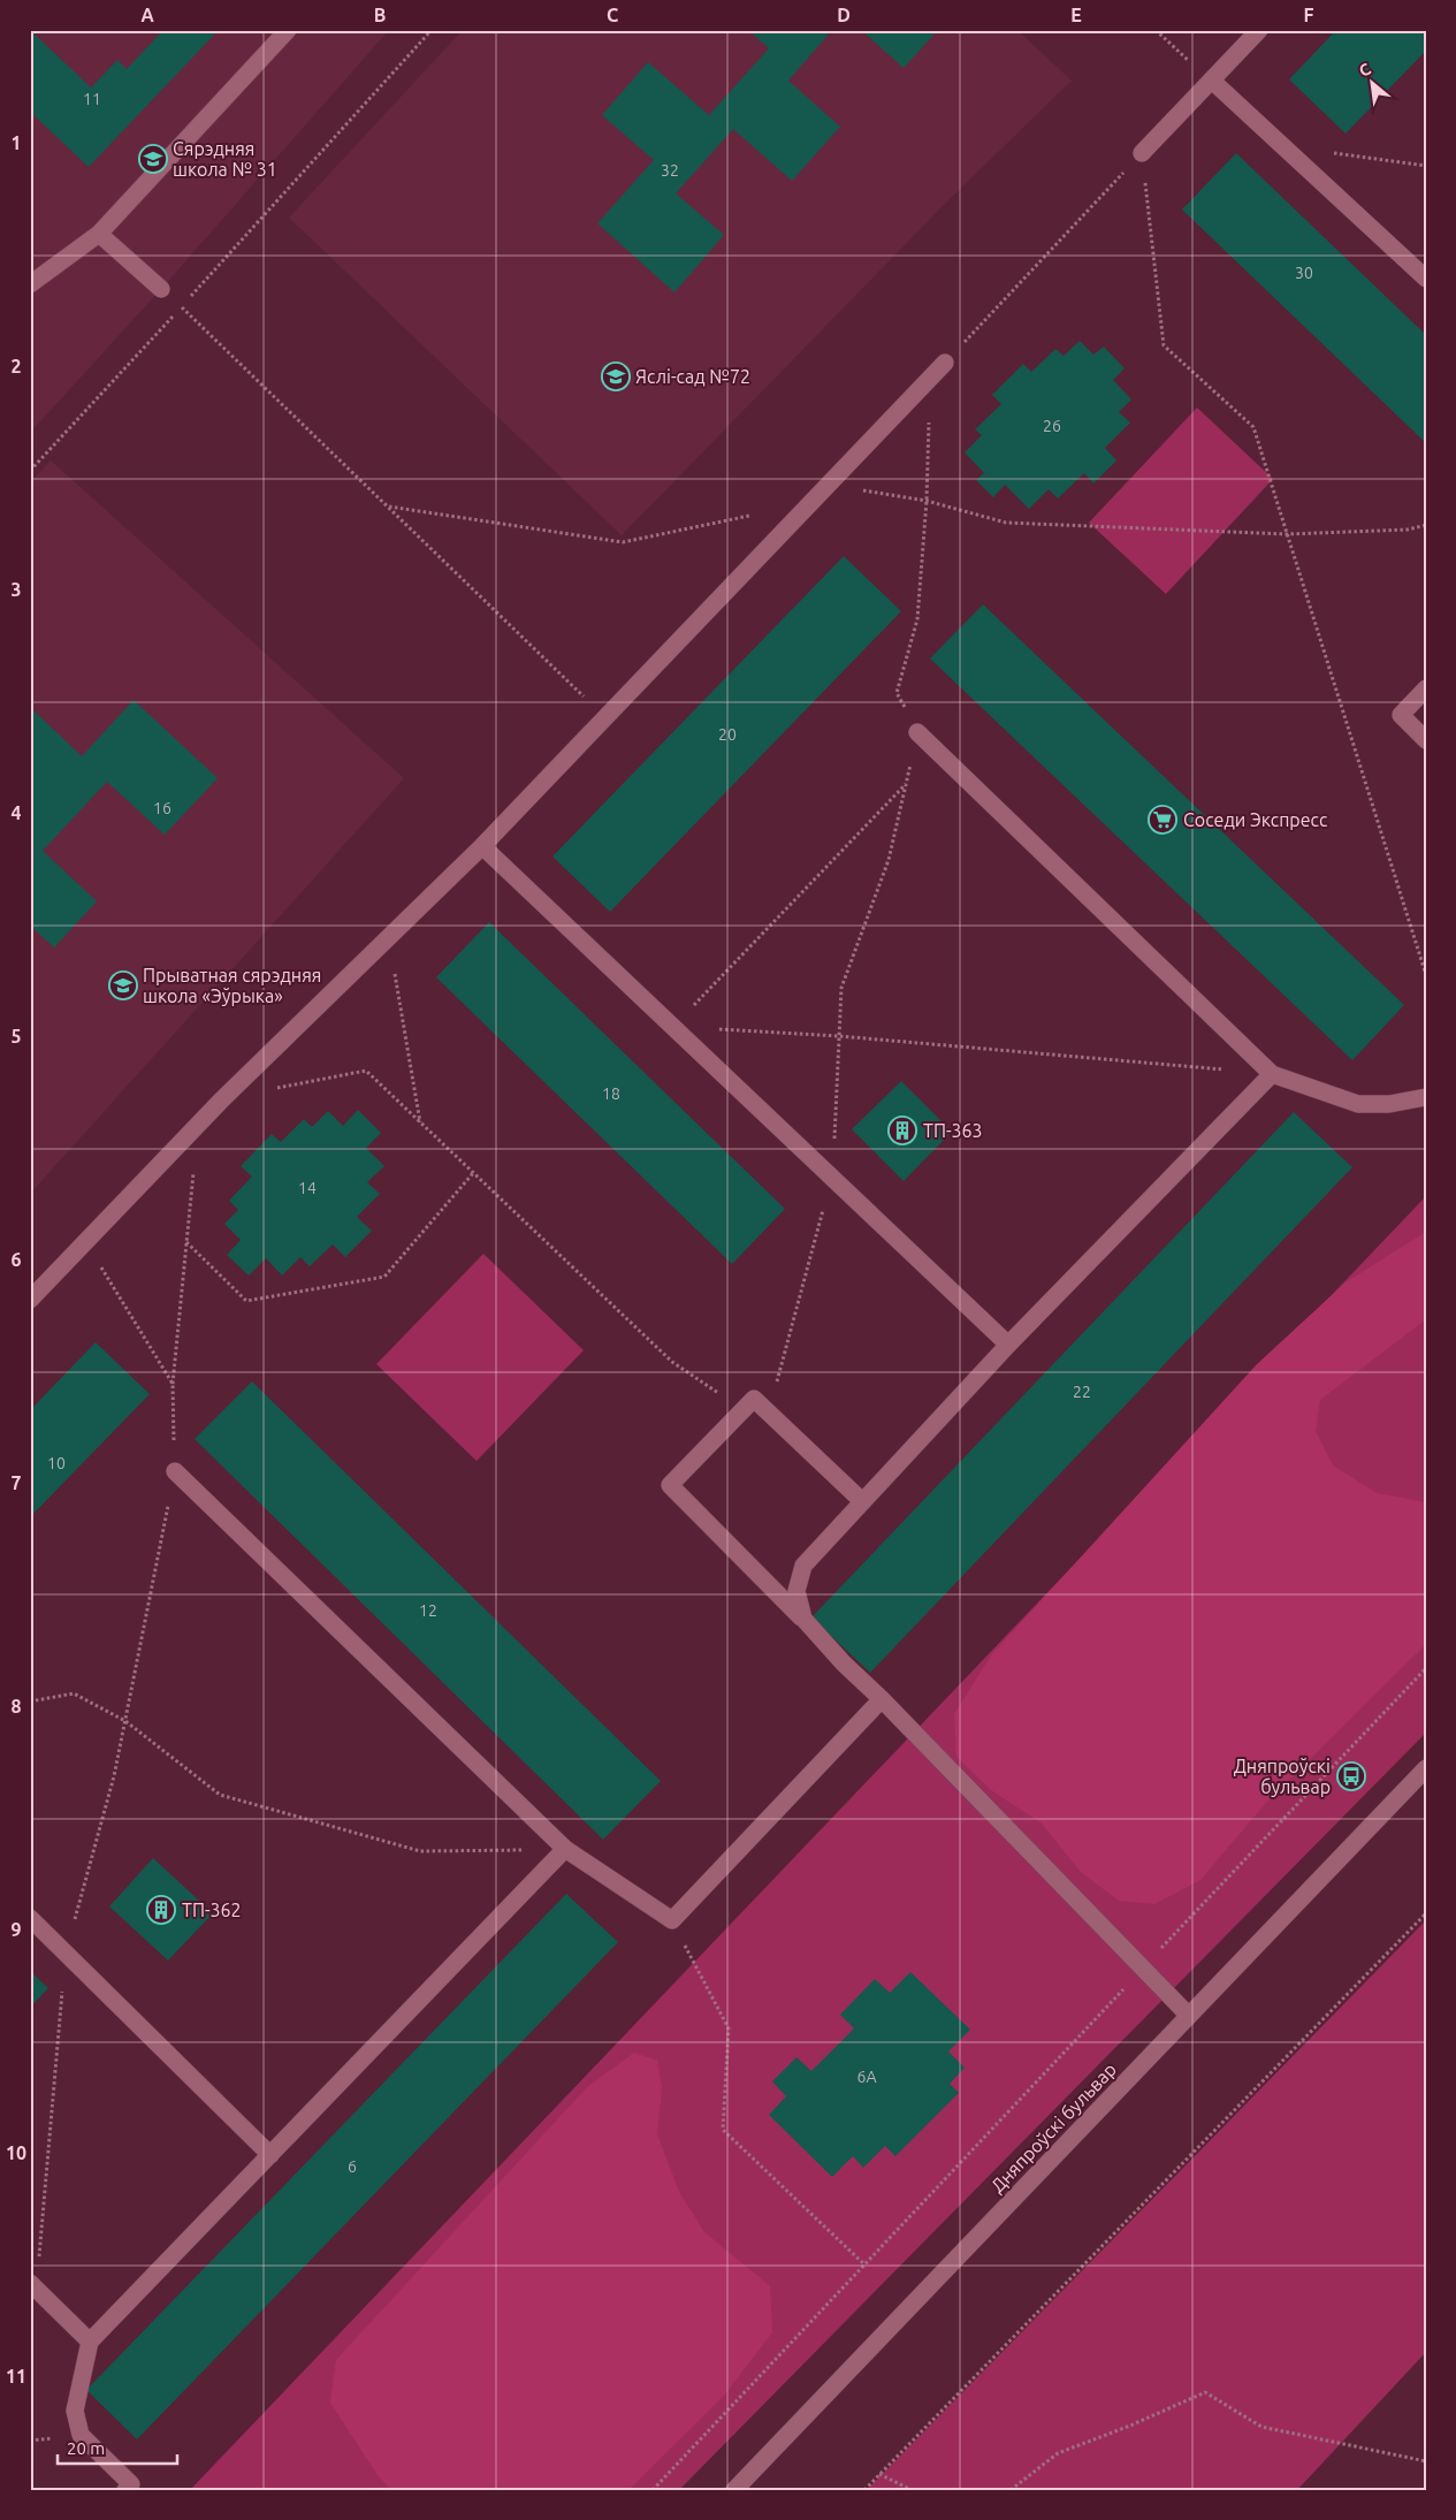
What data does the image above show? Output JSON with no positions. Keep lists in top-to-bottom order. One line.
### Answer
{"streets":{"street":["Дняпроўскі бульвар"]},"places":{"school or university":["Сярэдняя школа № 31","Яслі-сад №72","Прыватная сярэдняя школа «Эўрыка»"],"supermarket":["Соседи Экспресс"],"building":["ТП-363","ТП-362"],"bus stop":["Дняпроўскі бульвар"]},"house_numbers":["11","32","30","26","20","16","18","14","22","10","12","6А","6"],"scale_bar":"20 m","north":"top left","grid":{"columns":["A","B","C","D","E","F"],"rows":["1","2","3","4","5","6","7","8","9","10","11"]}}
